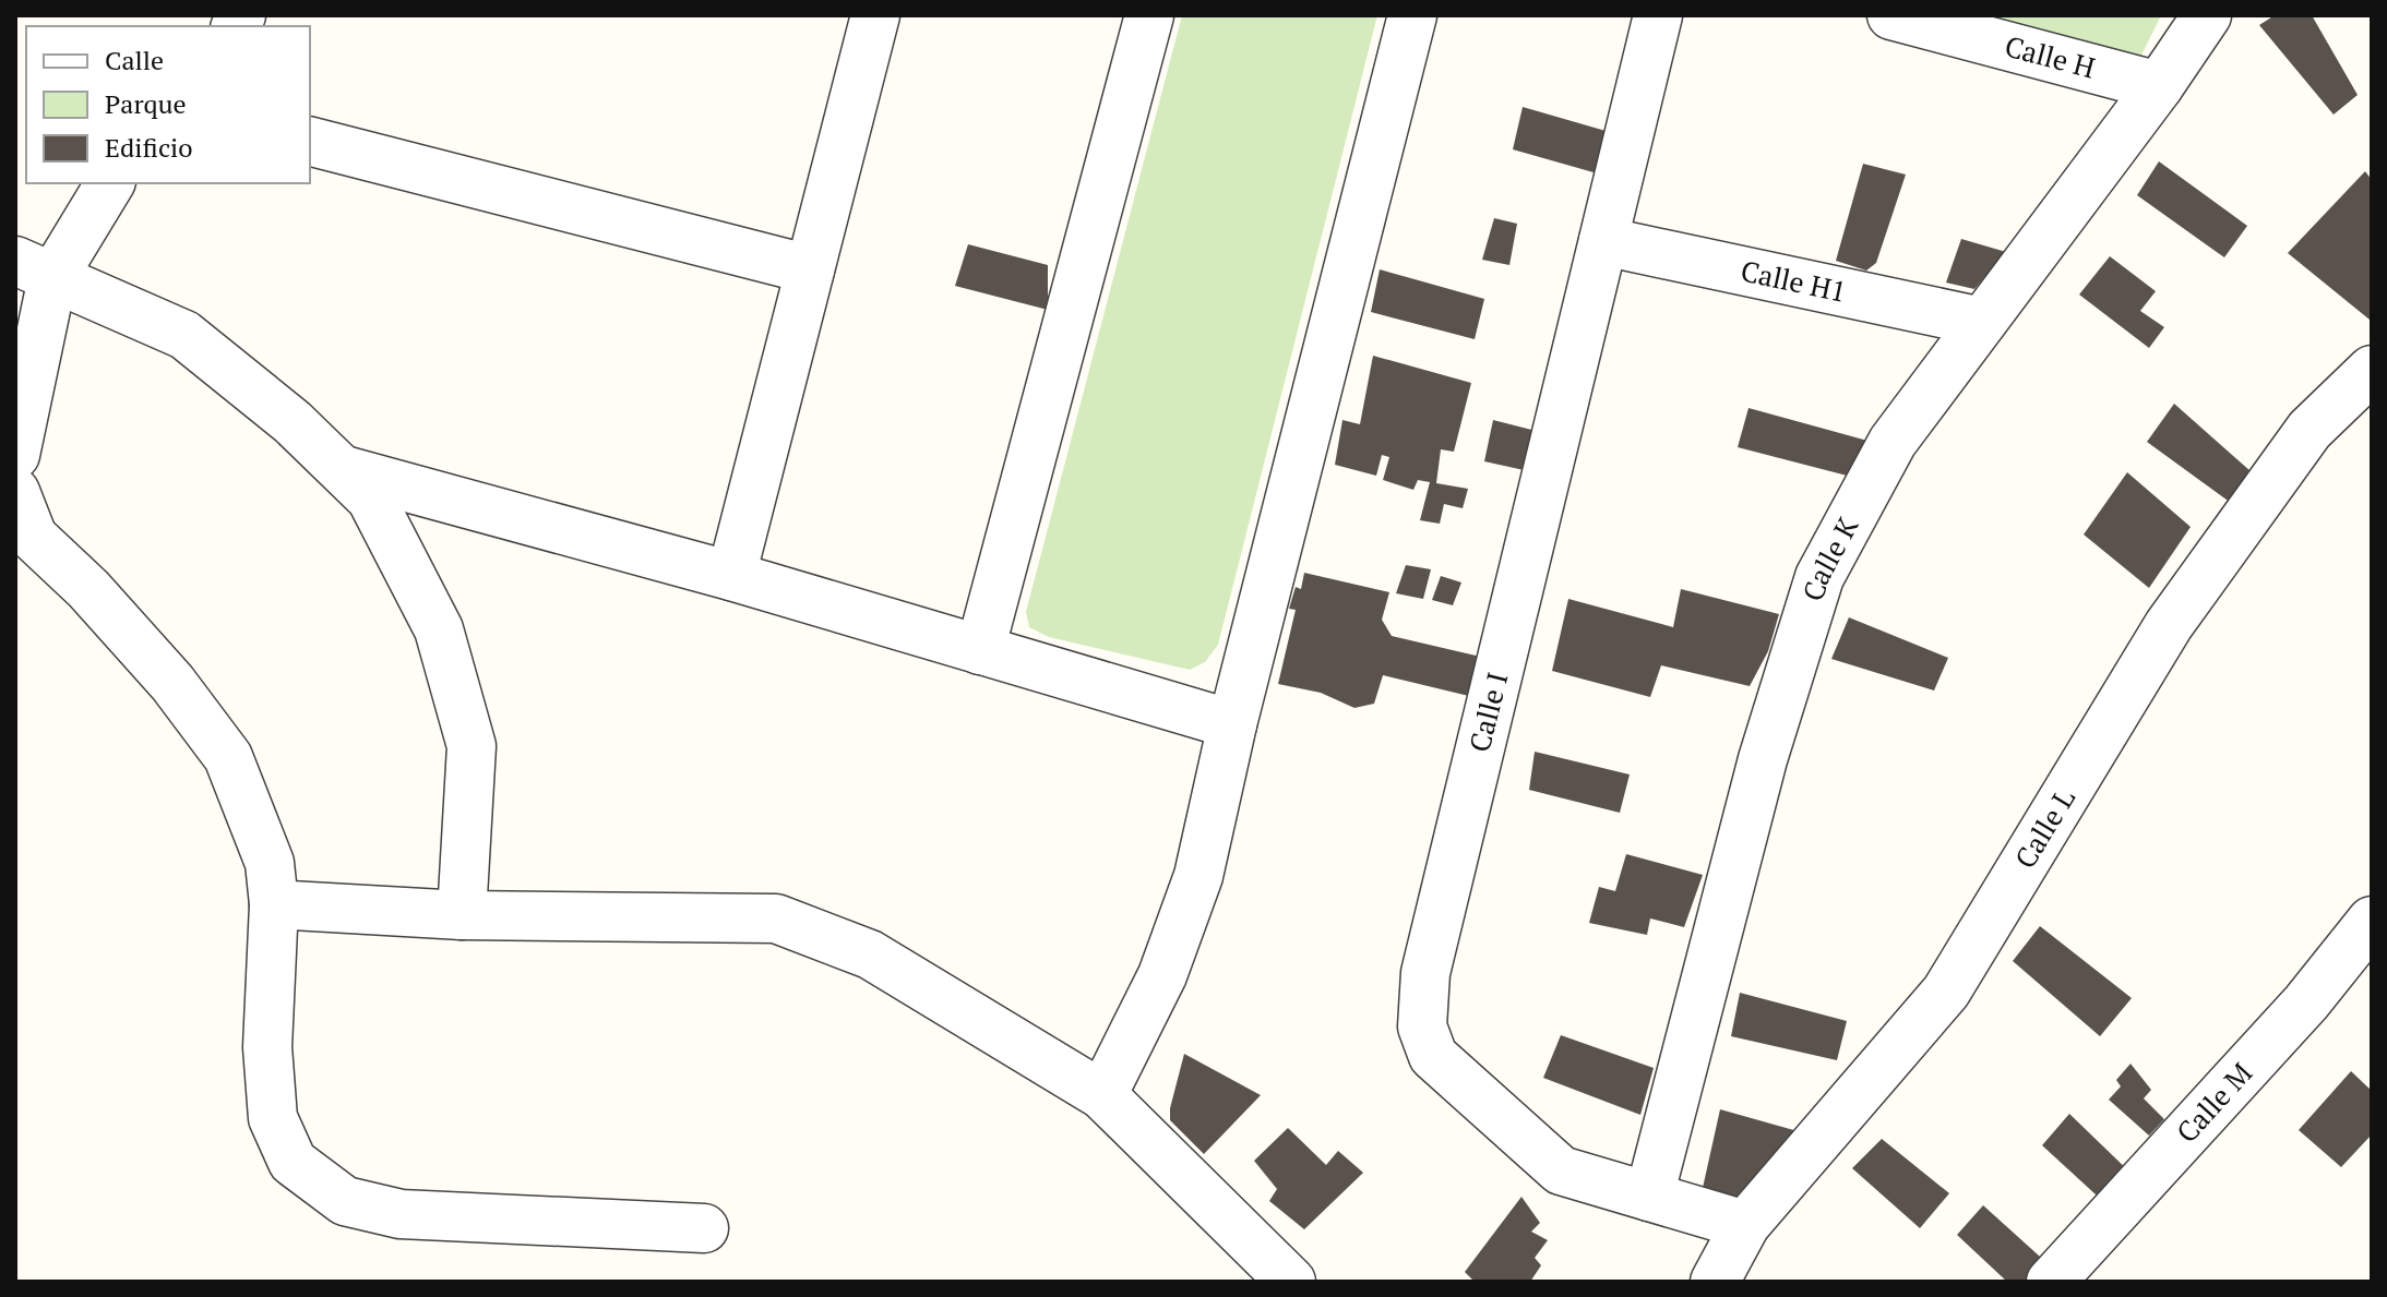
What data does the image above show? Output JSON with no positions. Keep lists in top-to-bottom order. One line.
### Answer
{"streets":{"street":["Calle H","Calle H1","Calle K","Calle I","Calle L","Calle M"]},"crossings":[["Calle H","Calle K"],["Calle H1","Calle K"],["Calle H1","Calle I"],["Calle K","Calle I"],["Calle I","Calle L"]],"legend":["Calle","Parque","Edificio"]}
